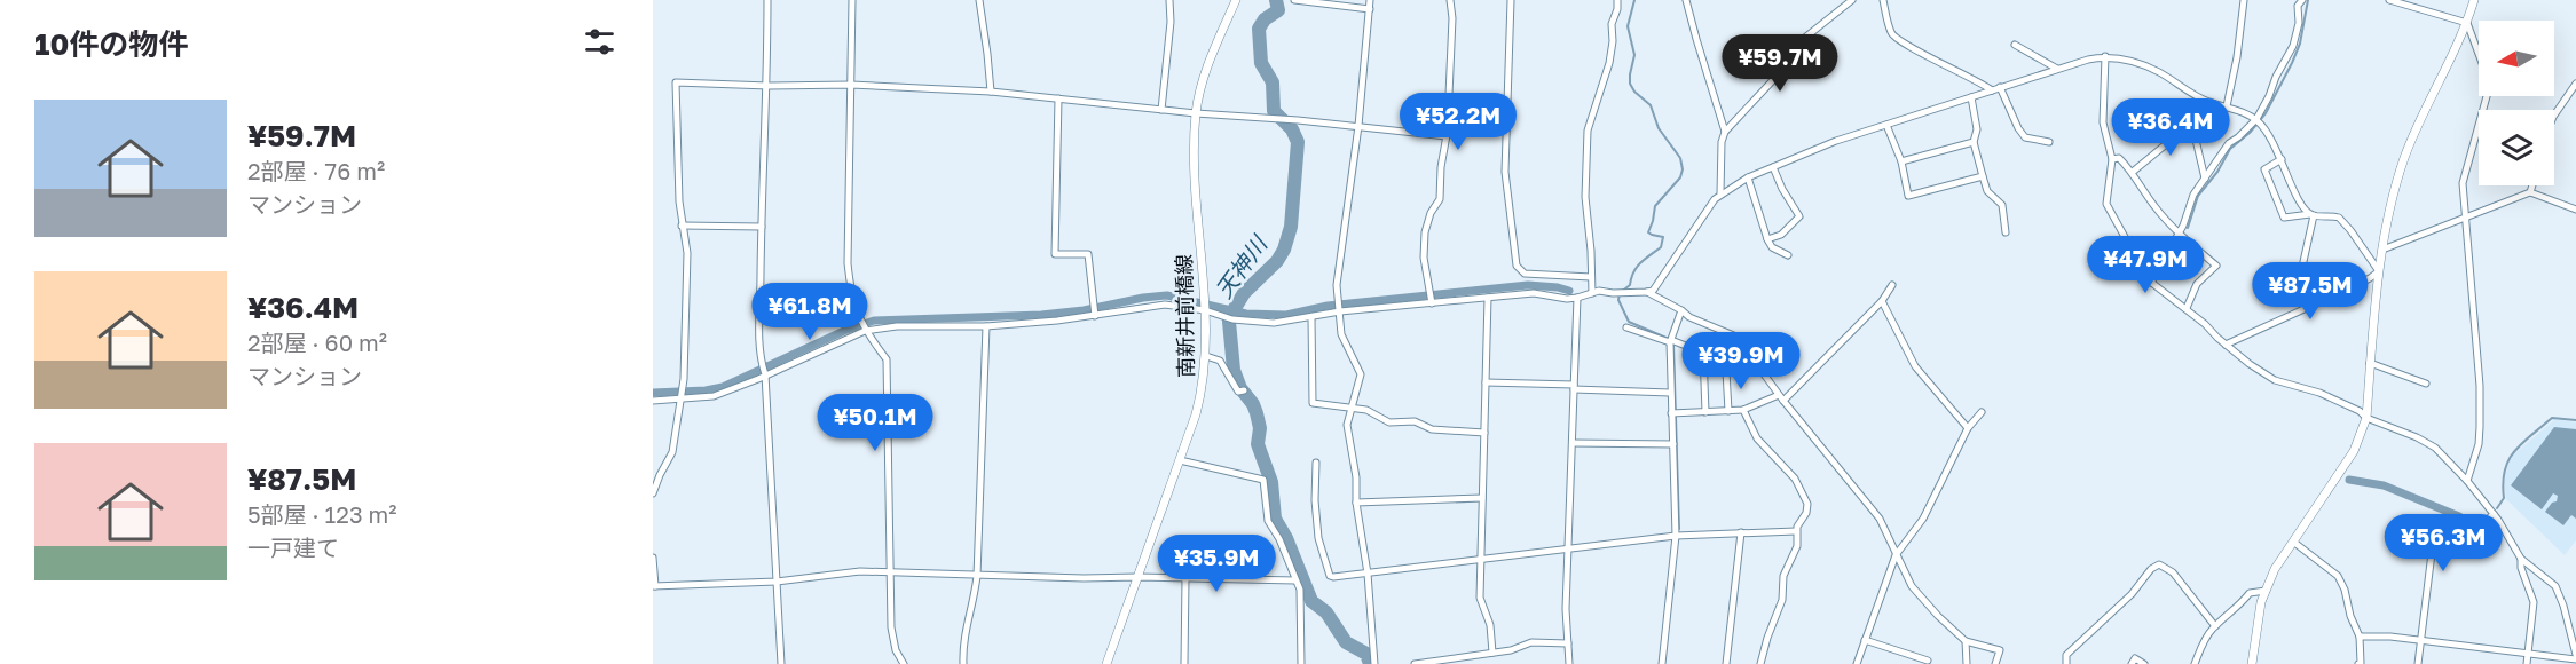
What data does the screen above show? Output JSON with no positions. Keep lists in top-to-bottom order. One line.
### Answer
{"streets":{"street":["南新井前橋線"]},"water":["天神川"],"north":"left","page":{"heading":"10件の物件","price":["¥59.7M","¥52.2M","¥36.4M","¥47.9M","¥87.5M","¥61.8M","¥39.9M","¥50.1M","¥56.3M","¥35.9M"],"list":[{"name":"¥59.7M","note":"2部屋 · 76 m² · マンション"},{"name":"¥36.4M","note":"2部屋 · 60 m² · マンション"},{"name":"¥87.5M","note":"5部屋 · 123 m² · 一戸建て"}]}}
